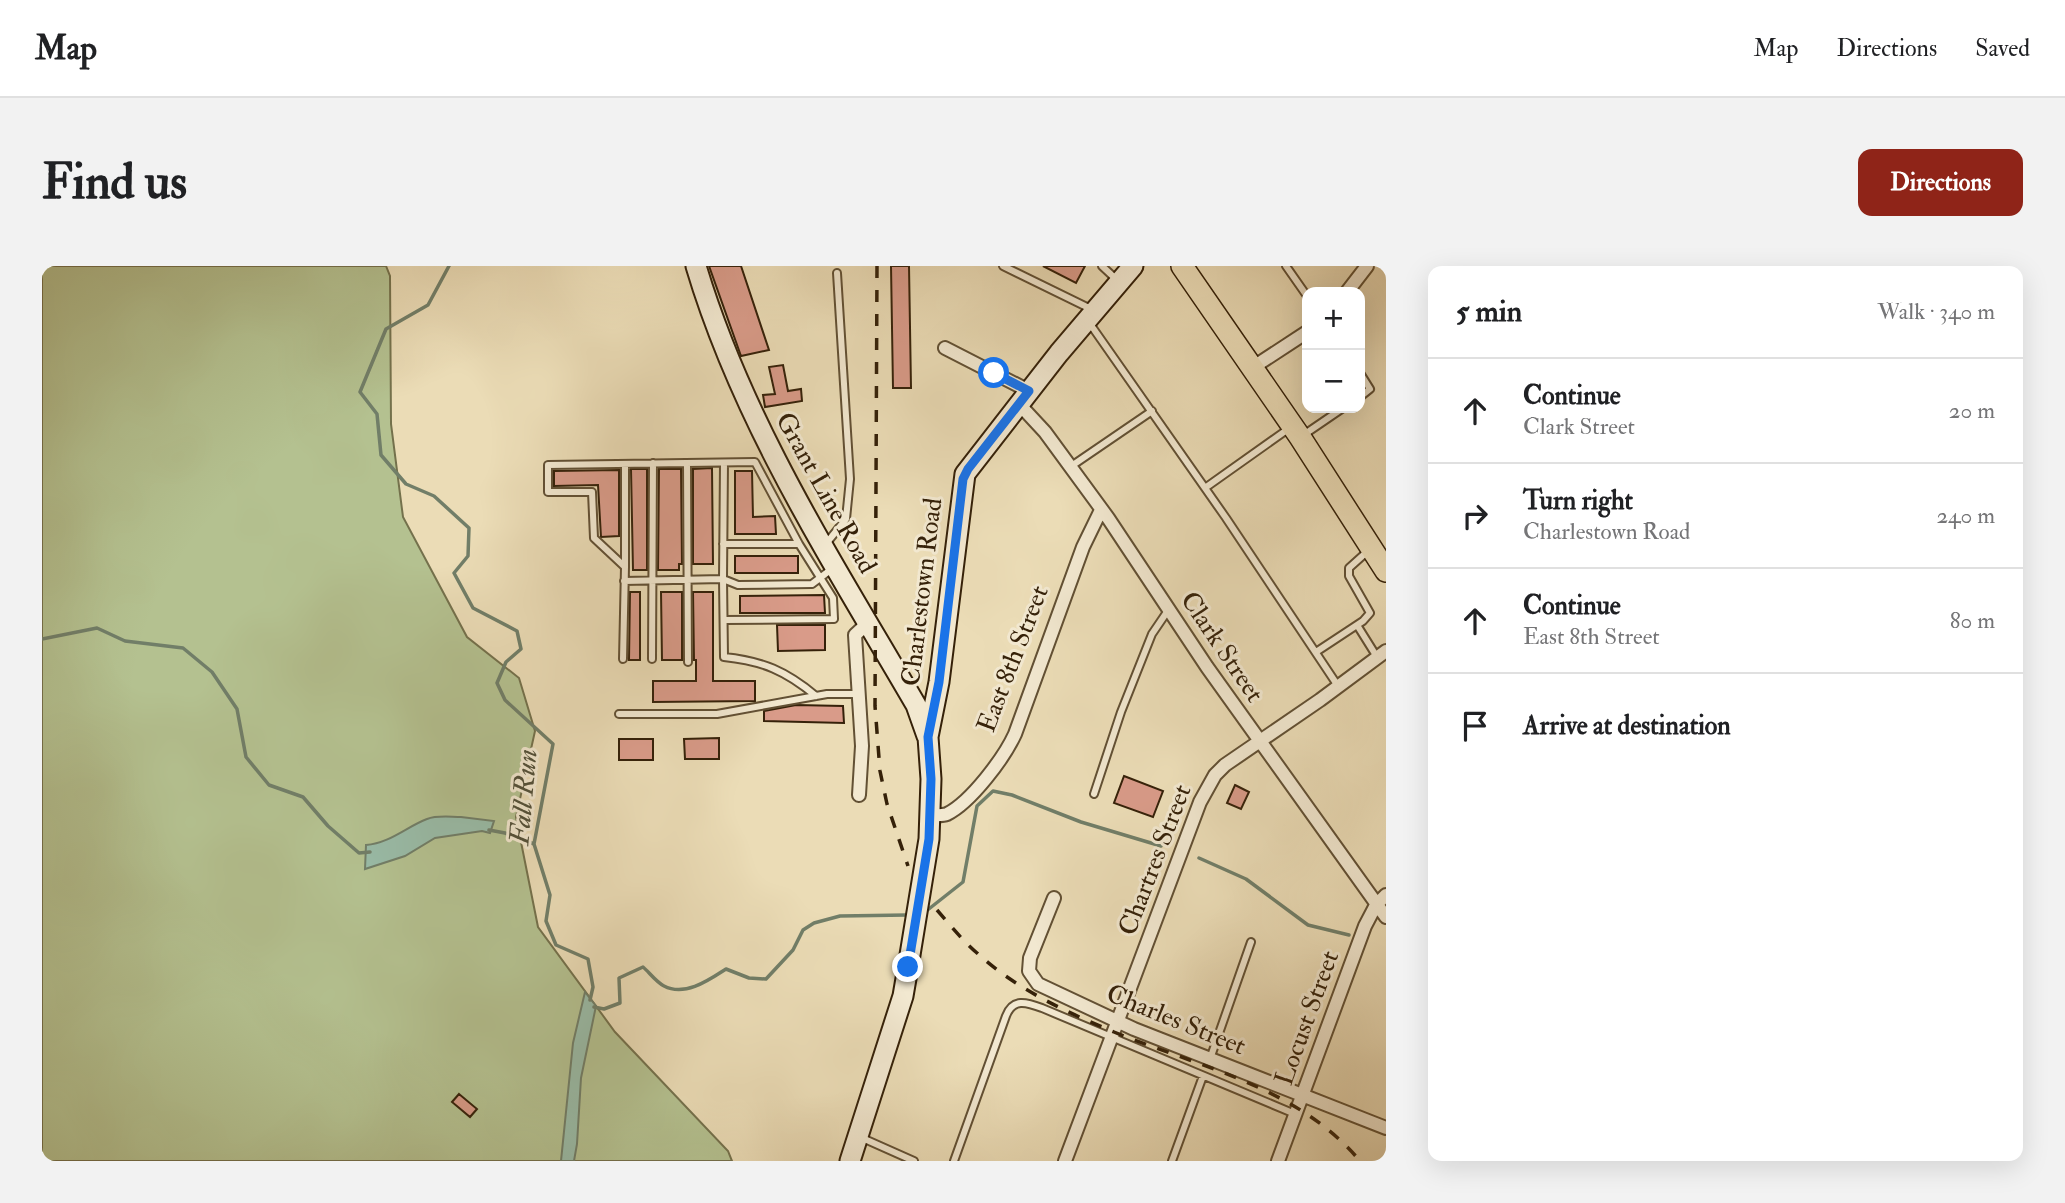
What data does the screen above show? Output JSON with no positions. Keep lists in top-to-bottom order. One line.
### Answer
{"streets":{"street":["Grant Line Road","Charlestown Road","Clark Street","East 8th Street","Chartres Street","Locust Street","Charles Street"]},"crossings":[["Grant Line Road","Charlestown Road"],["Charlestown Road","Clark Street"],["Charlestown Road","East 8th Street"],["Clark Street","East 8th Street"],["Clark Street","Chartres Street"],["Clark Street","Locust Street"],["Chartres Street","Charles Street"],["Locust Street","Charles Street"]],"water":["Fall Run"],"page":{"header":"Map","nav":["Map","Directions","Saved"],"buttons":"Directions","title":"Find us","heading":["5 min","Walk · 340 m"],"map_buttons":["+","−"],"list":[["Continue","Clark Street","20 m"],["Turn right","Charlestown Road","240 m"],["Continue","East 8th Street","80 m"],"Arrive at destination"]}}
